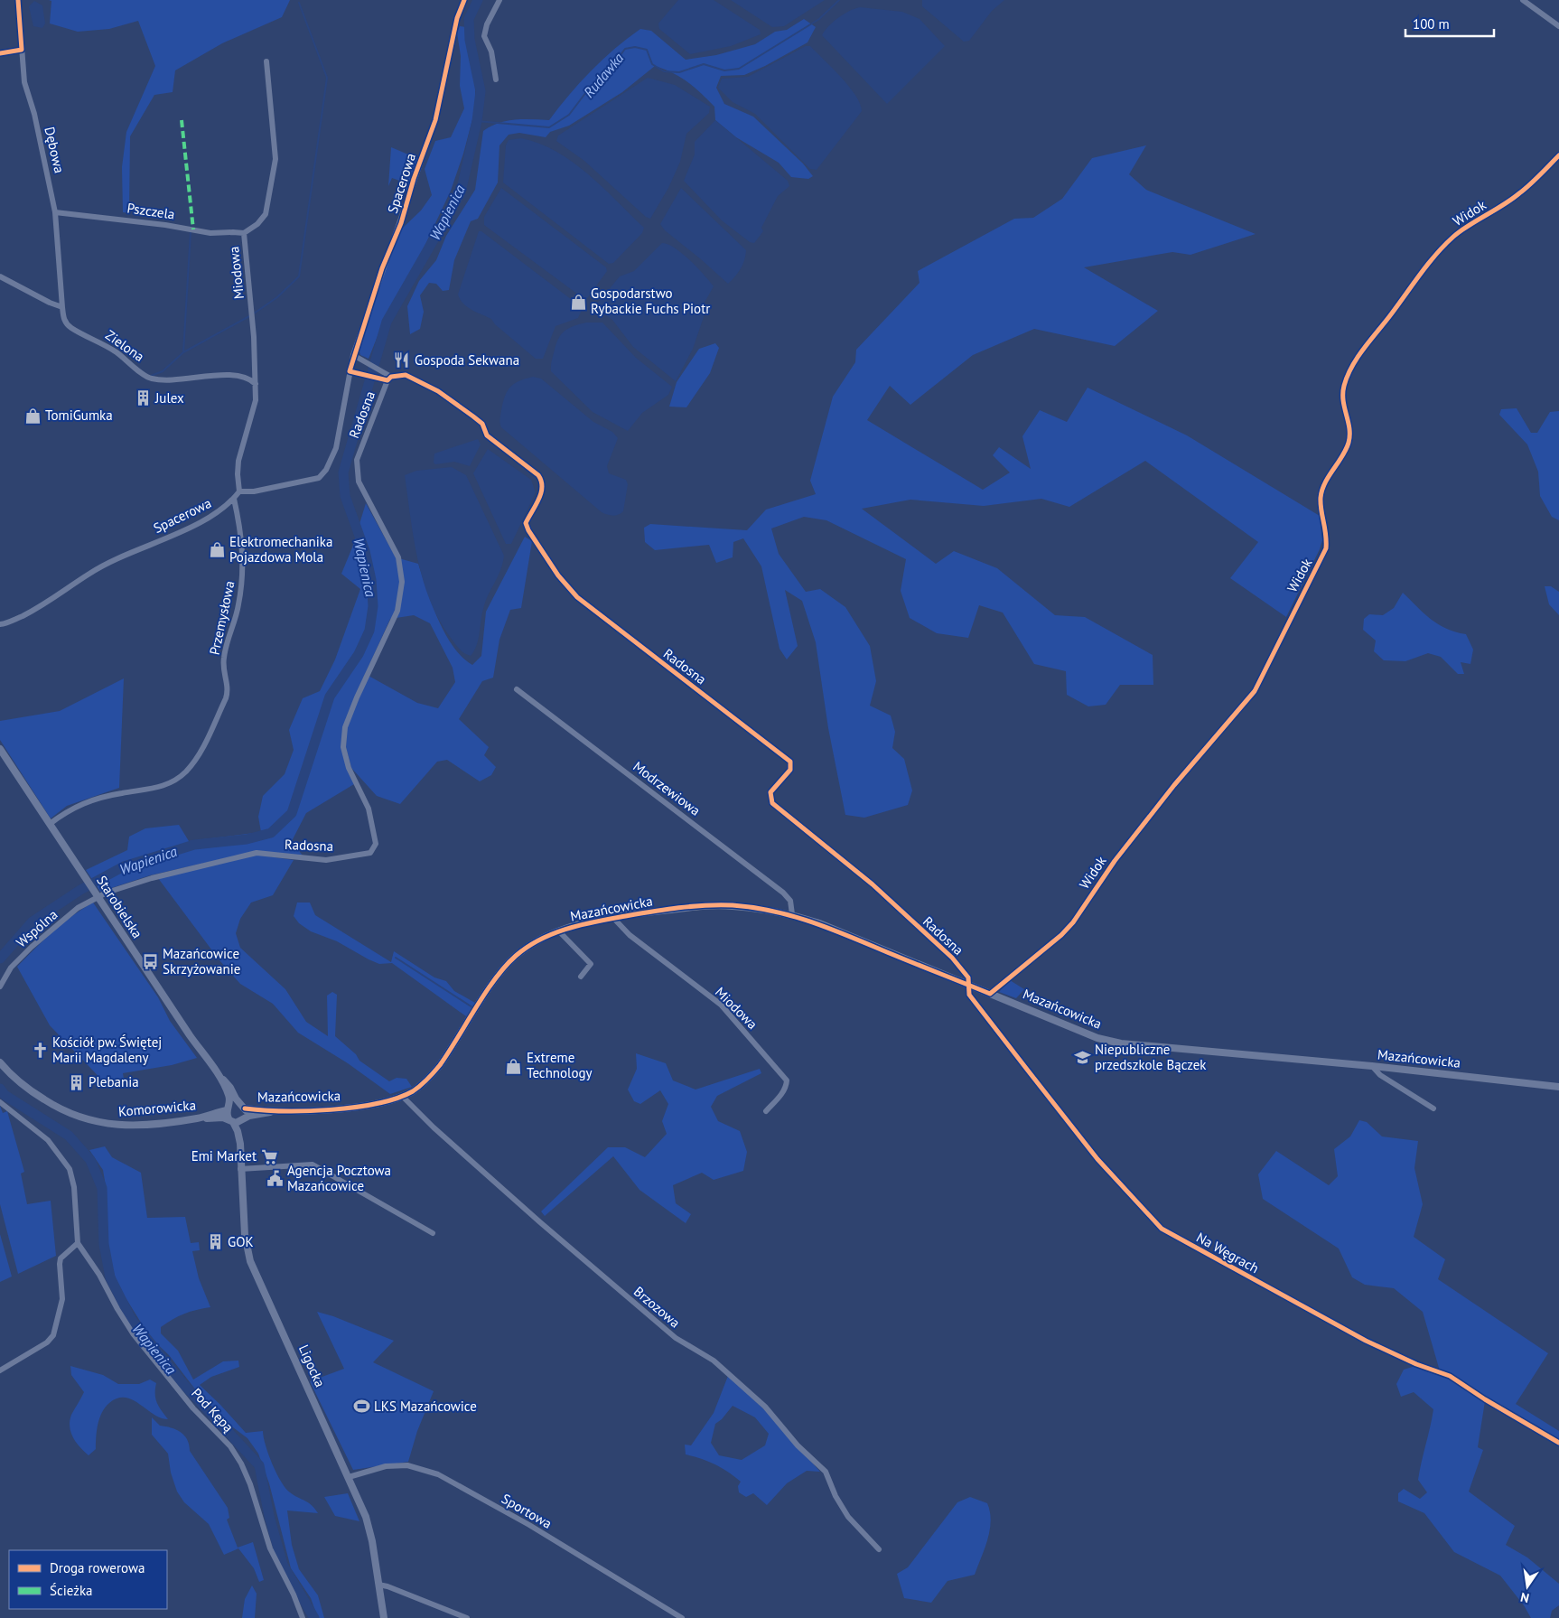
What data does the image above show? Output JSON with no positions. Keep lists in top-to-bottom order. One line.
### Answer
{"streets":{"street":["Dębowa","Spacerowa","Pszczela","Widok","Miodowa","Zielona","Radosna","Przemysłowa","Modrzewiowa","Starobielska","Mazańcowicka","Wspólna","Komorowicka","Na Węgrach","Brzozowa","Ligocka","Pod Kępą","Sportowa"]},"crossings":[["Dębowa","Pszczela"],["Dębowa","Zielona"],["Spacerowa","Miodowa"],["Spacerowa","Przemysłowa"],["Pszczela","Miodowa"],["Widok","Mazańcowicka"],["Miodowa","Zielona"],["Miodowa","Mazańcowicka"],["Radosna","Starobielska"],["Radosna","Mazańcowicka"],["Radosna","Wspólna"],["Radosna","Na Węgrach"],["Przemysłowa","Starobielska"],["Modrzewiowa","Mazańcowicka"],["Starobielska","Wspólna"],["Starobielska","Ligocka"],["Mazańcowicka","Komorowicka"],["Mazańcowicka","Na Węgrach"],["Mazańcowicka","Brzozowa"],["Mazańcowicka","Ligocka"],["Komorowicka","Ligocka"],["Ligocka","Sportowa"]],"water":["Rudawka","Wapienica"],"places":{"shop":["Gospodarstwo Rybackie Fuchs Piotr","TomiGumka","Elektromechanika Pojazdowa Mola","Extreme Technology"],"restaurant":["Gospoda Sekwana"],"building":["Julex","Plebania","GOK"],"bus stop":["Mazańcowice Skrzyżowanie"],"church":["Kościół pw. Świętej Marii Magdaleny"],"school or university":["Niepubliczne przedszkole Bączek"],"supermarket":["Emi Market"],"public building":["Agencja Pocztowa Mazańcowice"],"sports":["LKS Mazańcowice"]},"legend":["Droga rowerowa","Ścieżka"],"scale_bar":"100 m","north":"bottom"}
